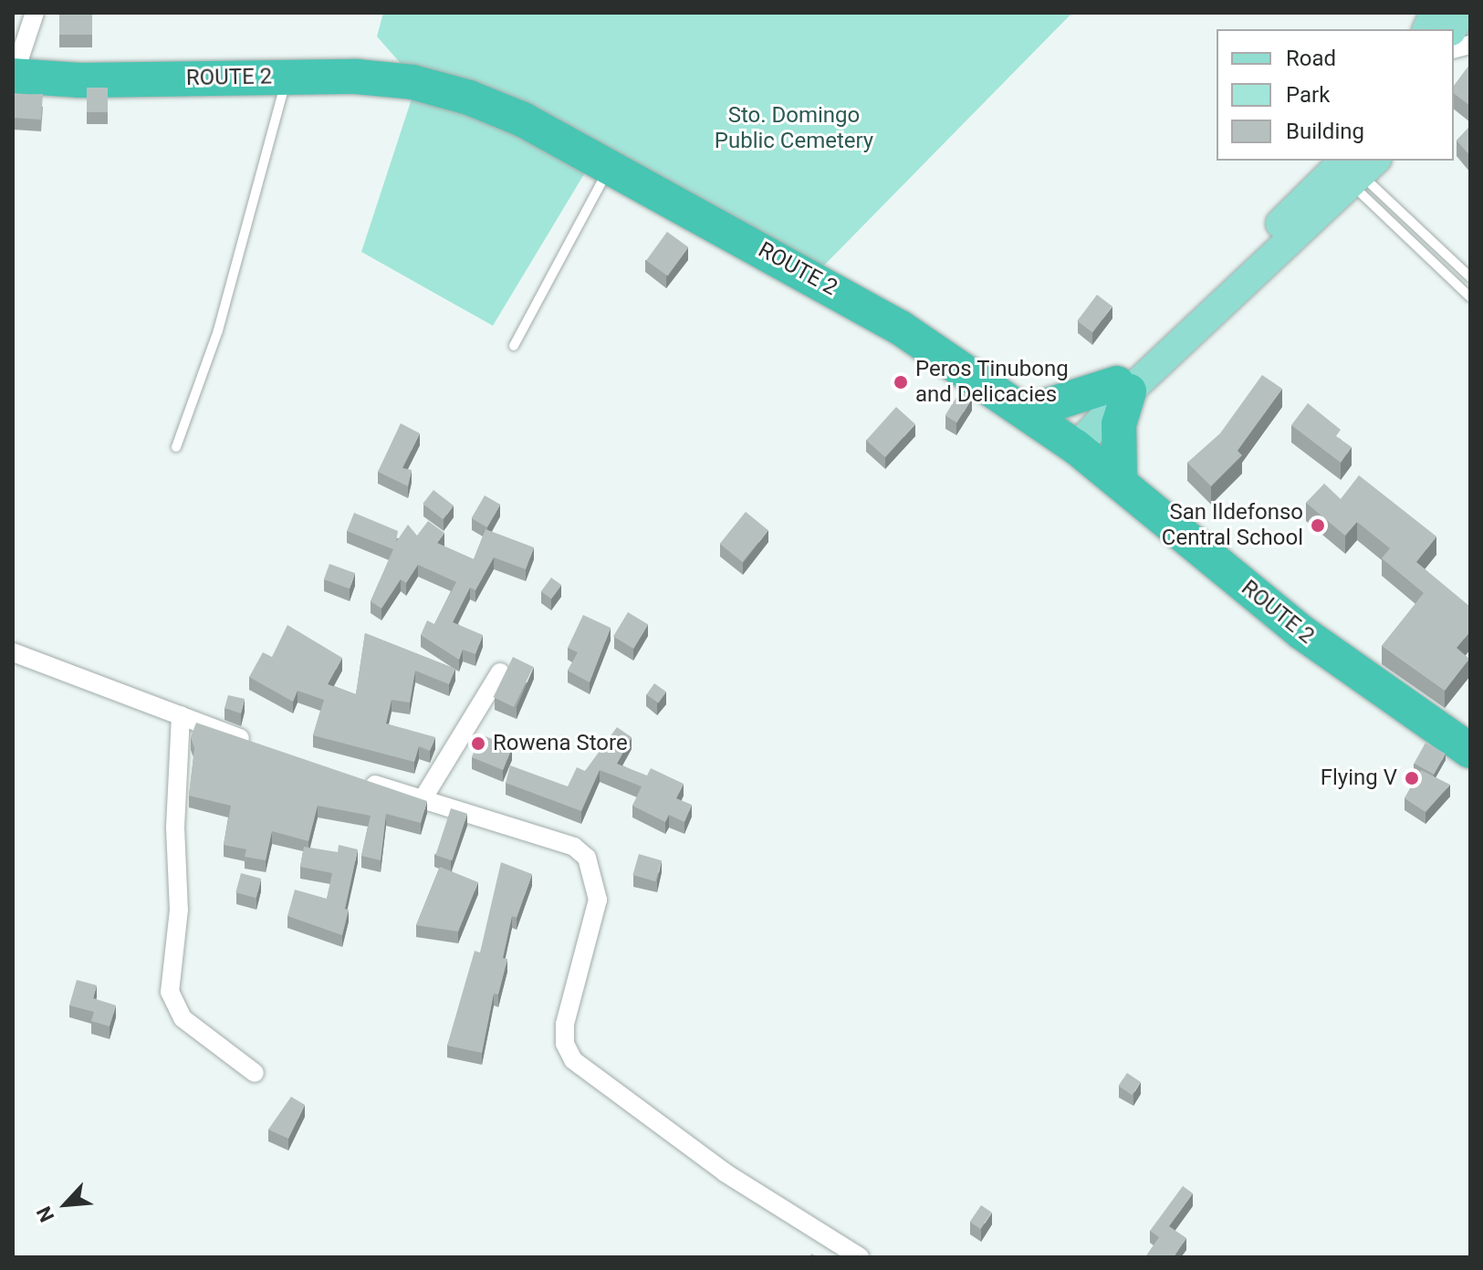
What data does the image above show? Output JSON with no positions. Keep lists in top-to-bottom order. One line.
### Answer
{"streets":{"highway":["ROUTE 2"]},"parks":["Sto. Domingo Public Cemetery"],"places":["Peros Tinubong and Delicacies","San Ildefonso Central School","Rowena Store","Flying V"],"legend":["Road","Park","Building"],"north":"bottom left"}
